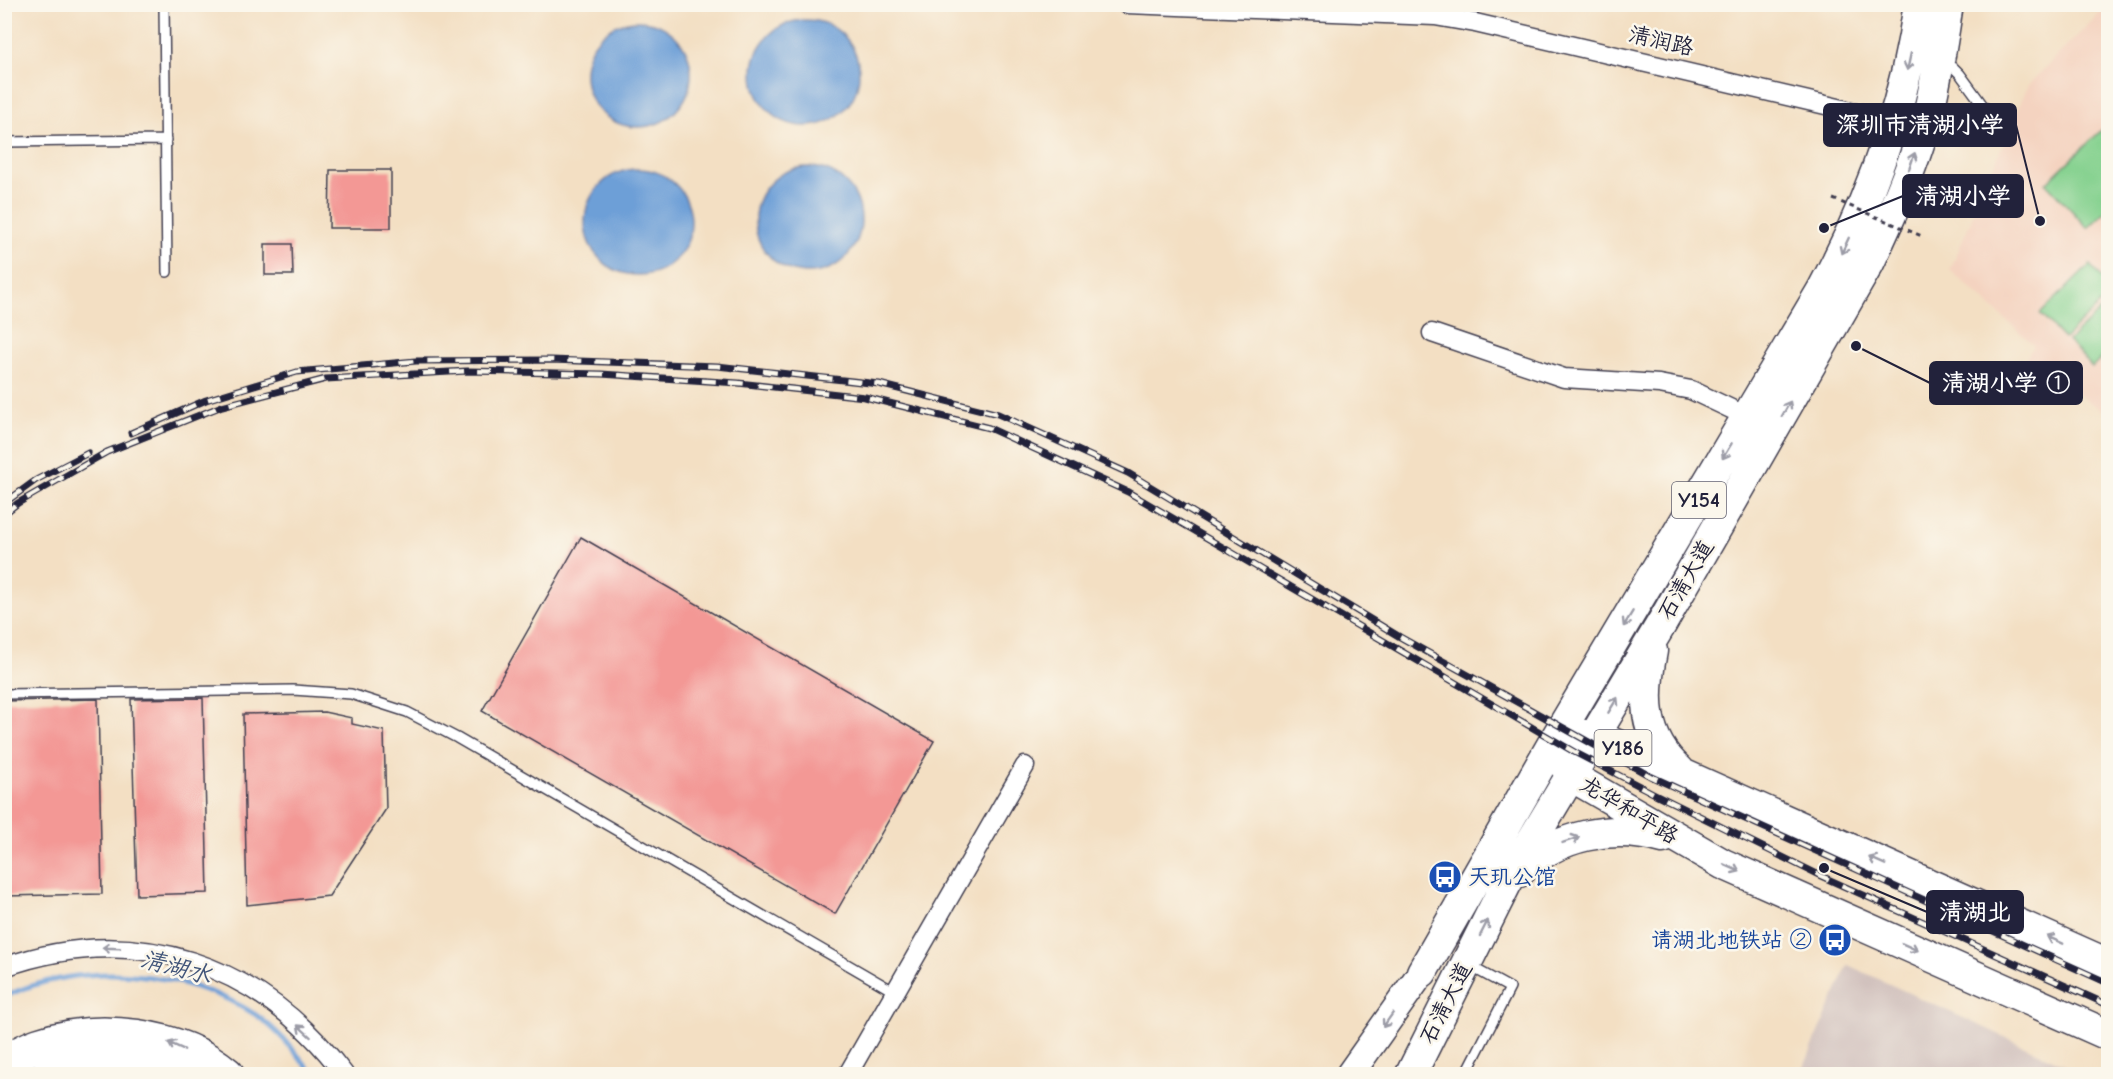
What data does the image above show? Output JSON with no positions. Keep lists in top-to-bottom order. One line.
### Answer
{"streets":{"main road":["Y154","石清大道","Y186","龙华和平路"],"street":["清润路"]},"crossings":[["清润路","石清大道"],["Y154","石清大道"],["石清大道","Y186"],["石清大道","龙华和平路"],["Y186","龙华和平路"]],"water":["清湖水"],"places":{"other":["深圳市清湖小学","清湖小学","清湖小学 ①","清湖北"],"bus stop":["天玑公馆","请湖北地铁站 ②"]}}
